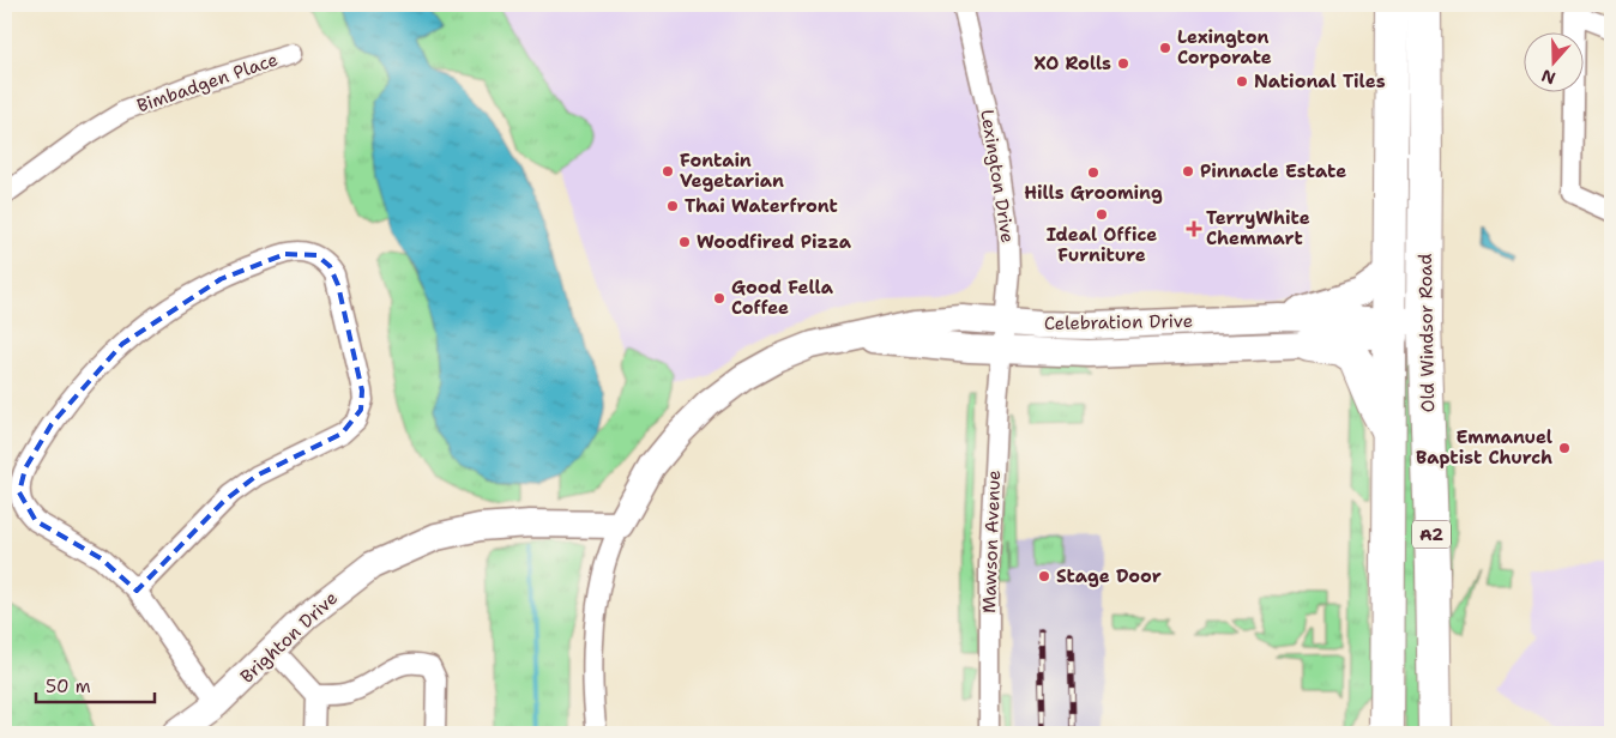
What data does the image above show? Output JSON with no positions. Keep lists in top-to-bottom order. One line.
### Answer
{"streets":{"highway":["Old Windsor Road","A2"],"street":["Bimbadgen Place","Lexington Drive","Celebration Drive","Mawson Avenue","Brighton Drive"]},"crossings":[["Lexington Drive","Celebration Drive"],["Lexington Drive","Mawson Avenue"],["Celebration Drive","Old Windsor Road"],["Celebration Drive","Mawson Avenue"],["Celebration Drive","Brighton Drive"]],"places":{"other":["Lexington Corporate","XO Rolls","National Tiles","Fontain Vegetarian","Pinnacle Estate","Hills Grooming","Thai Waterfront","Ideal Office Furniture","Woodfired Pizza","Good Fella Coffee","Emmanuel Baptist Church","Stage Door"],"health":["TerryWhite Chemmart"]},"scale_bar":"50 m","north":"bottom"}
